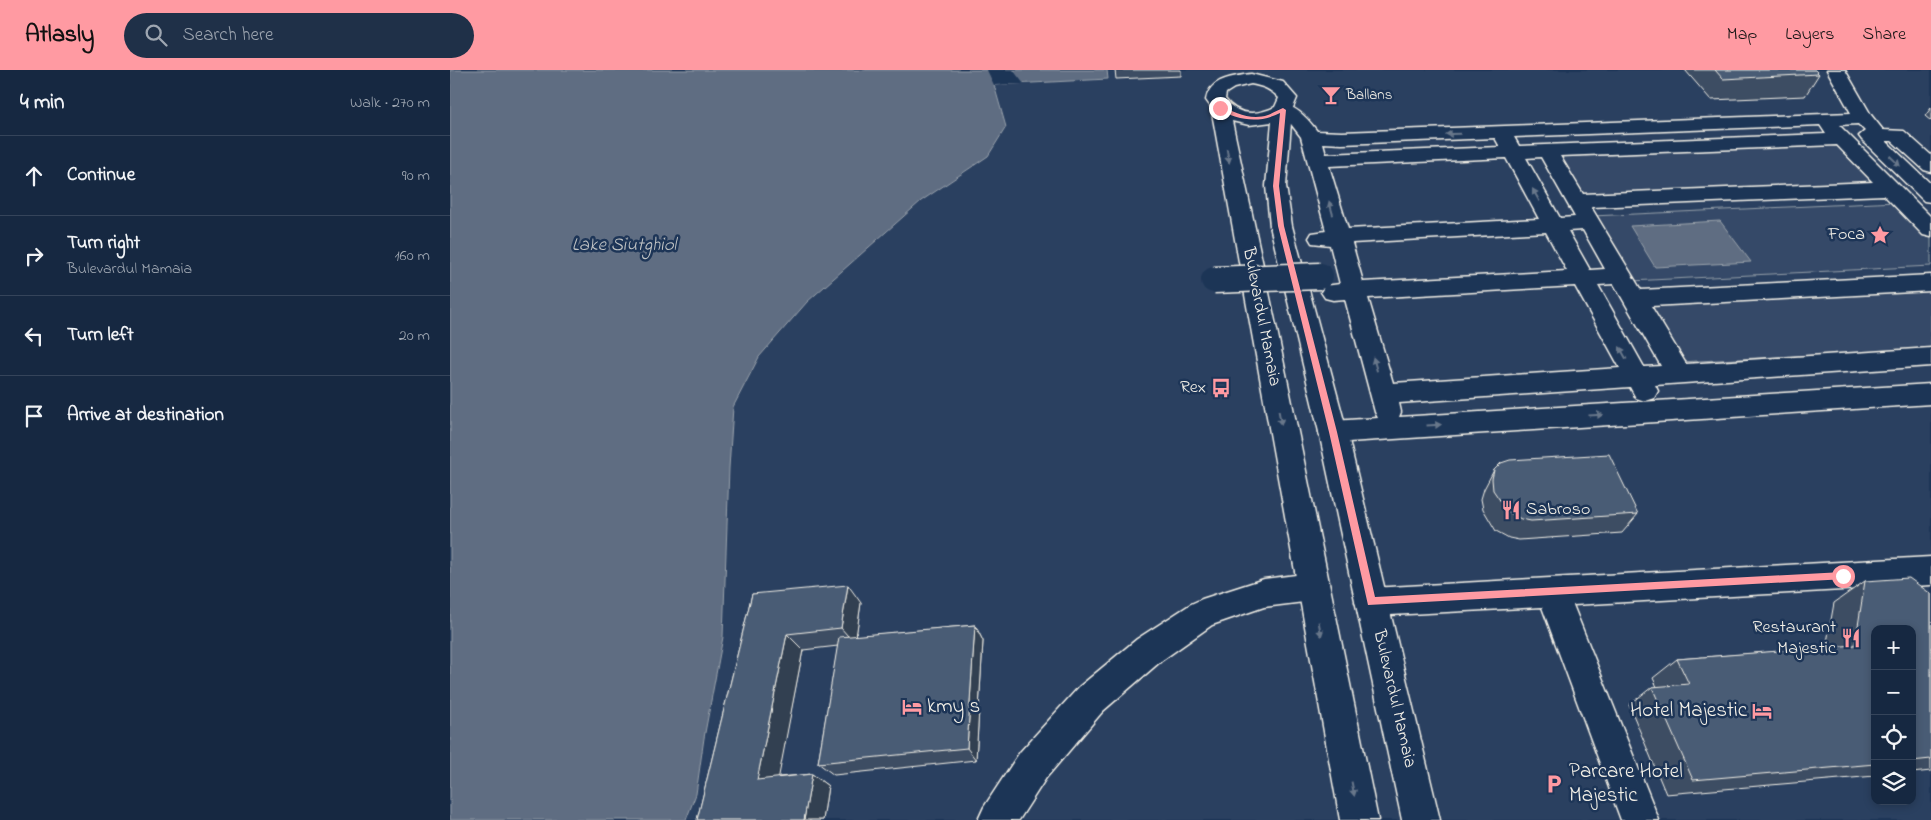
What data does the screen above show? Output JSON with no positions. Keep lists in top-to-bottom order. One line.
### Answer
{"streets":{"street":["Bulevardul Mamaia"]},"water":["Lake Siutghiol"],"places":{"bar":["Ballans"],"place":["Foca"],"bus stop":["Rex"],"restaurant":["Sabroso","Restaurant Majestic"],"hotel":["kmy s","Hotel Majestic"],"parking":["Parcare Hotel Majestic"]},"page":{"header":"Atlasly","search":"Search here","nav":["Map","Layers","Share"],"heading":["4 min","Walk · 270 m"],"list":[["Continue","90 m"],["Turn right","Bulevardul Mamaia","160 m"],["Turn left","20 m"],"Arrive at destination"],"map_buttons":["+","−"]}}
